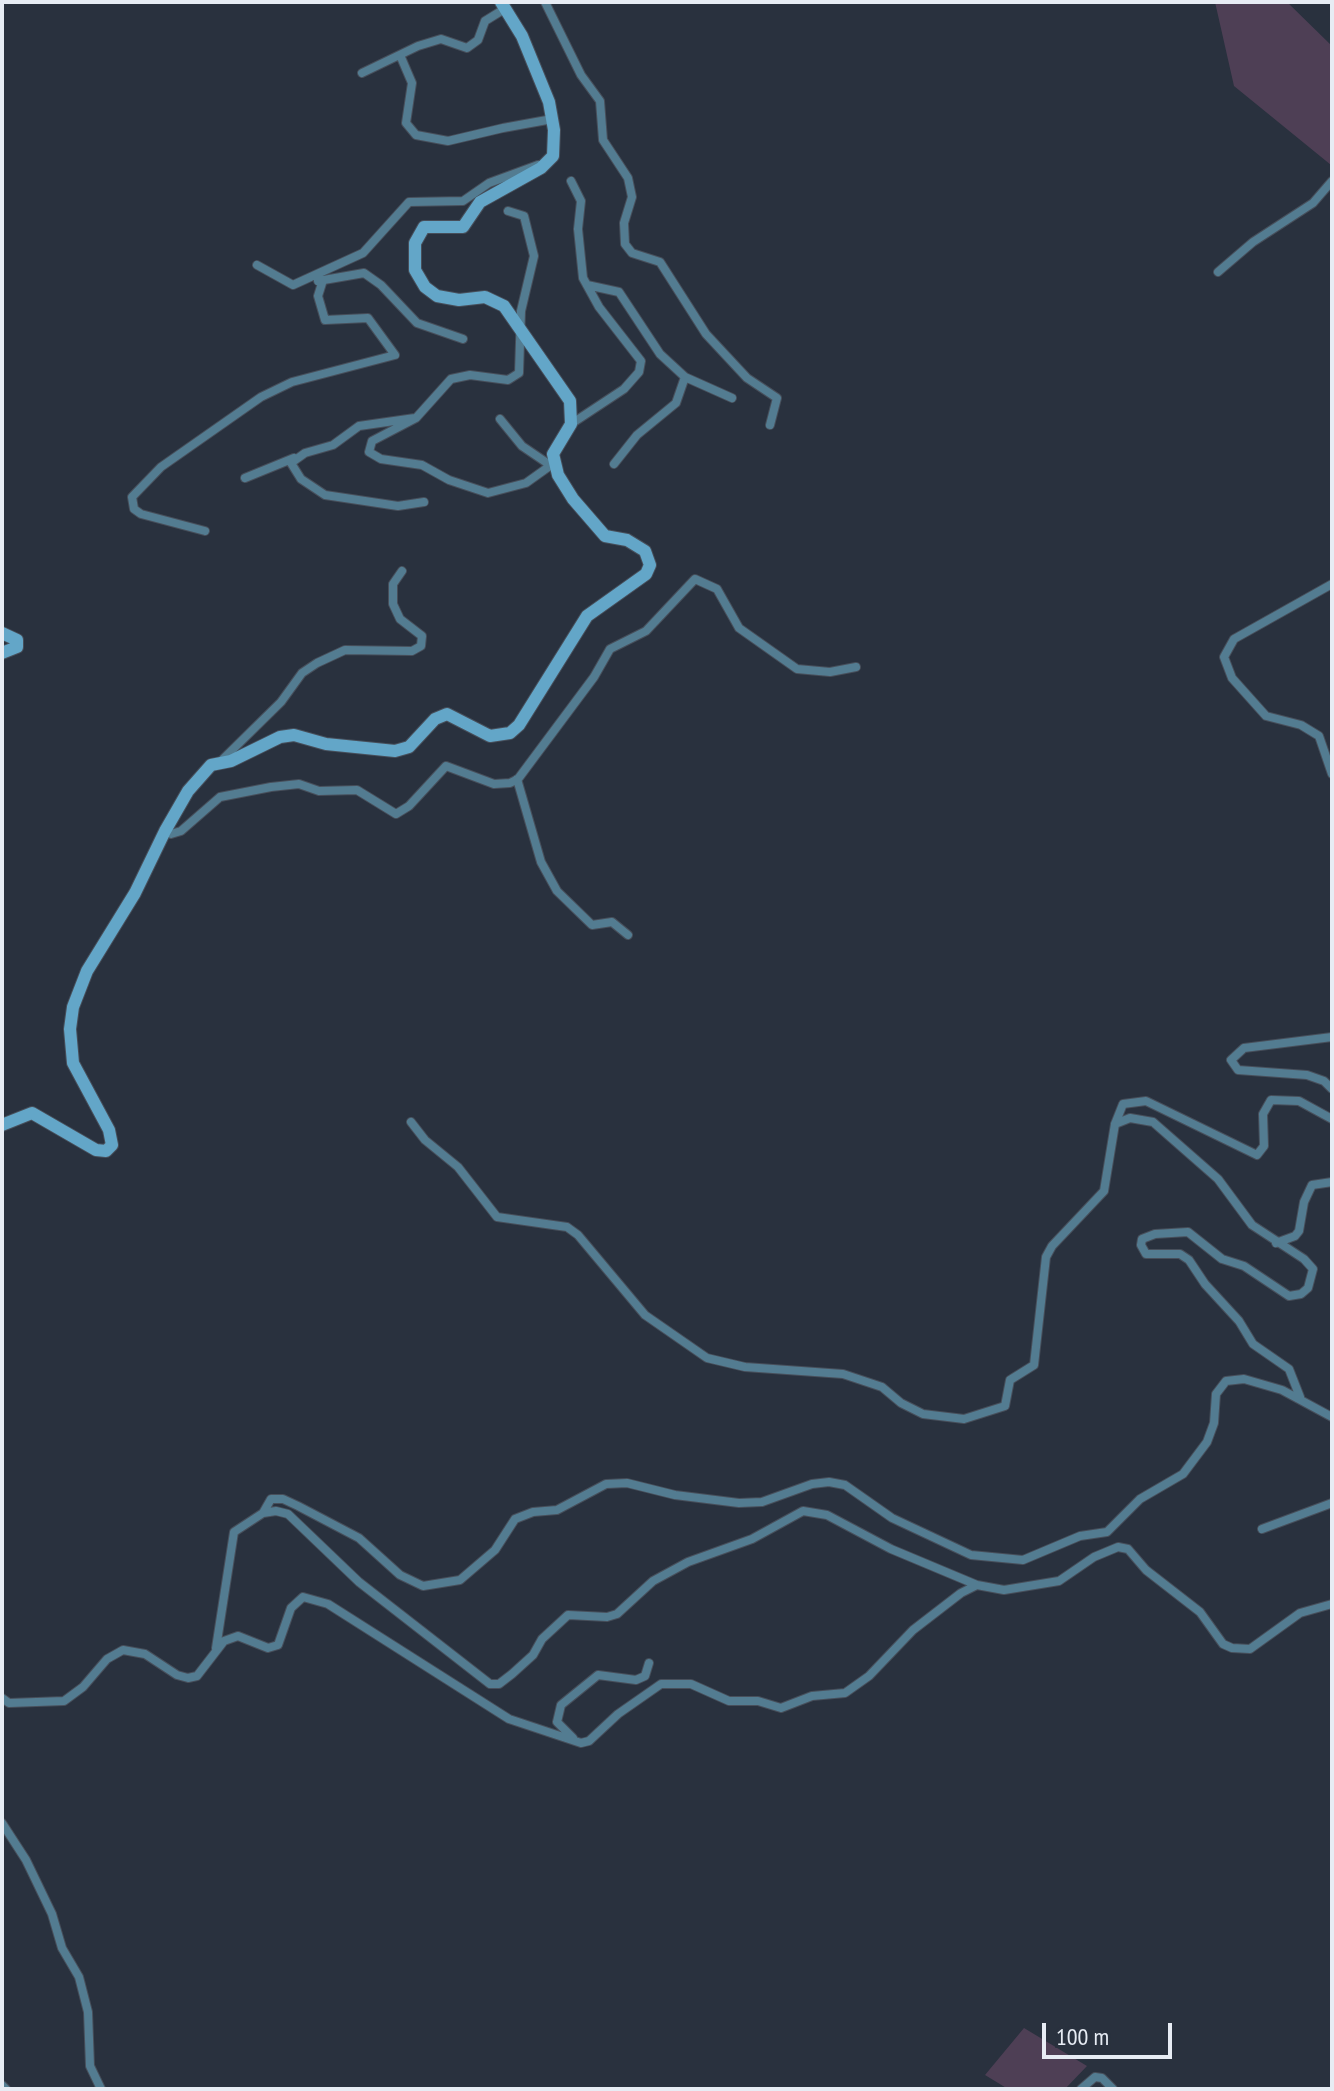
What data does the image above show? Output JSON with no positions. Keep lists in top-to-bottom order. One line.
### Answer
{"scale_bar":"100 m"}
